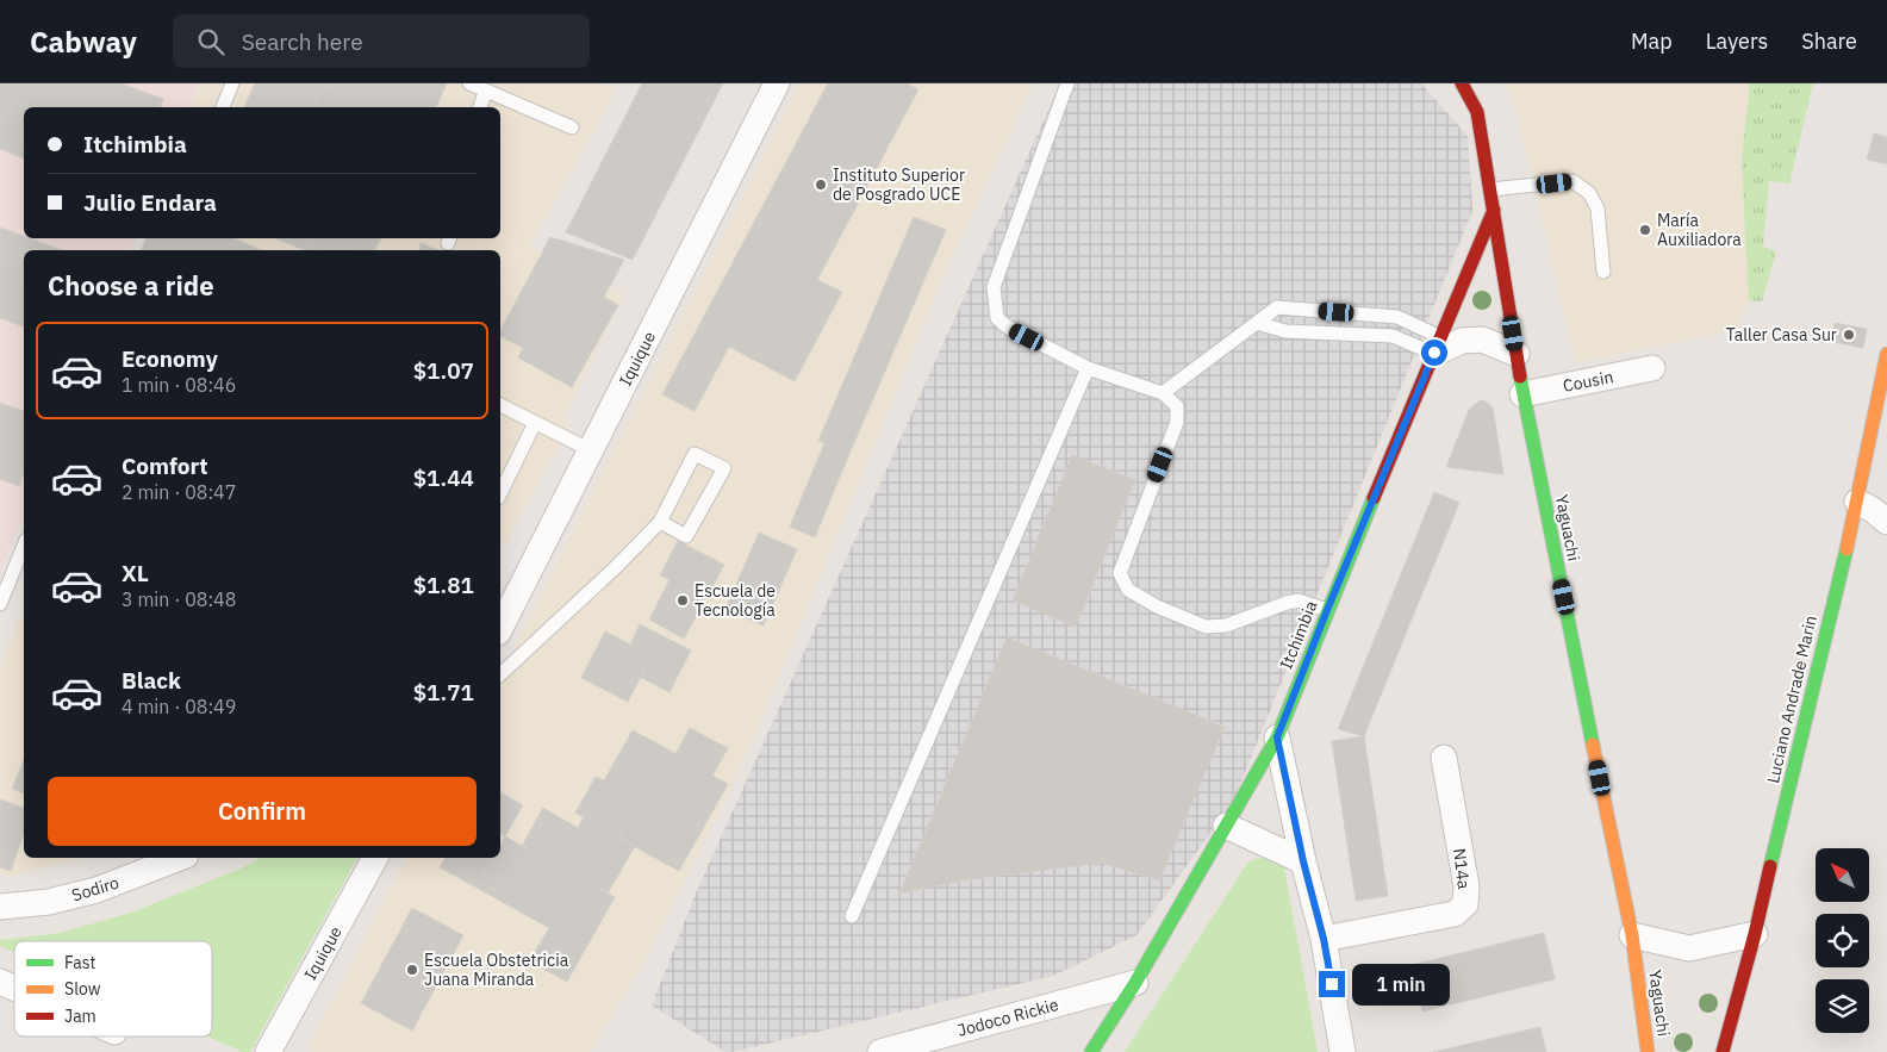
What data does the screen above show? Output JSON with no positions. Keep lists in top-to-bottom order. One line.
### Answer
{"streets":{"street":["Iquique","Cousin","Yaguachi","Itchimbia","Luciano Andrade Marin","N14a","Sodiro","Jodoco Rickie"]},"crossings":[["Cousin","Yaguachi"],["Yaguachi","Itchimbia"],["Itchimbia","Jodoco Rickie"]],"places":["Instituto Superior de Posgrado UCE","María Auxiliadora","Taller Casa Sur","Escuela de Tecnología","Escuela Obstetricia Juana Miranda"],"legend":["Fast","Slow","Jam"],"north":"top left","page":{"header":"Cabway","search":"Search here","nav":["Map","Layers","Share"],"banner":["Itchimbia","Julio Endara"],"heading":"Choose a ride","list":[{"name":"Economy","note":"1 min · 08:46","value":"$1.07"},{"name":"Comfort","note":"2 min · 08:47","value":"$1.44"},{"name":"XL","note":"3 min · 08:48","value":"$1.81"},{"name":"Black","note":"4 min · 08:49","value":"$1.71"}],"buttons":"Confirm","bubble":"1 min"}}
